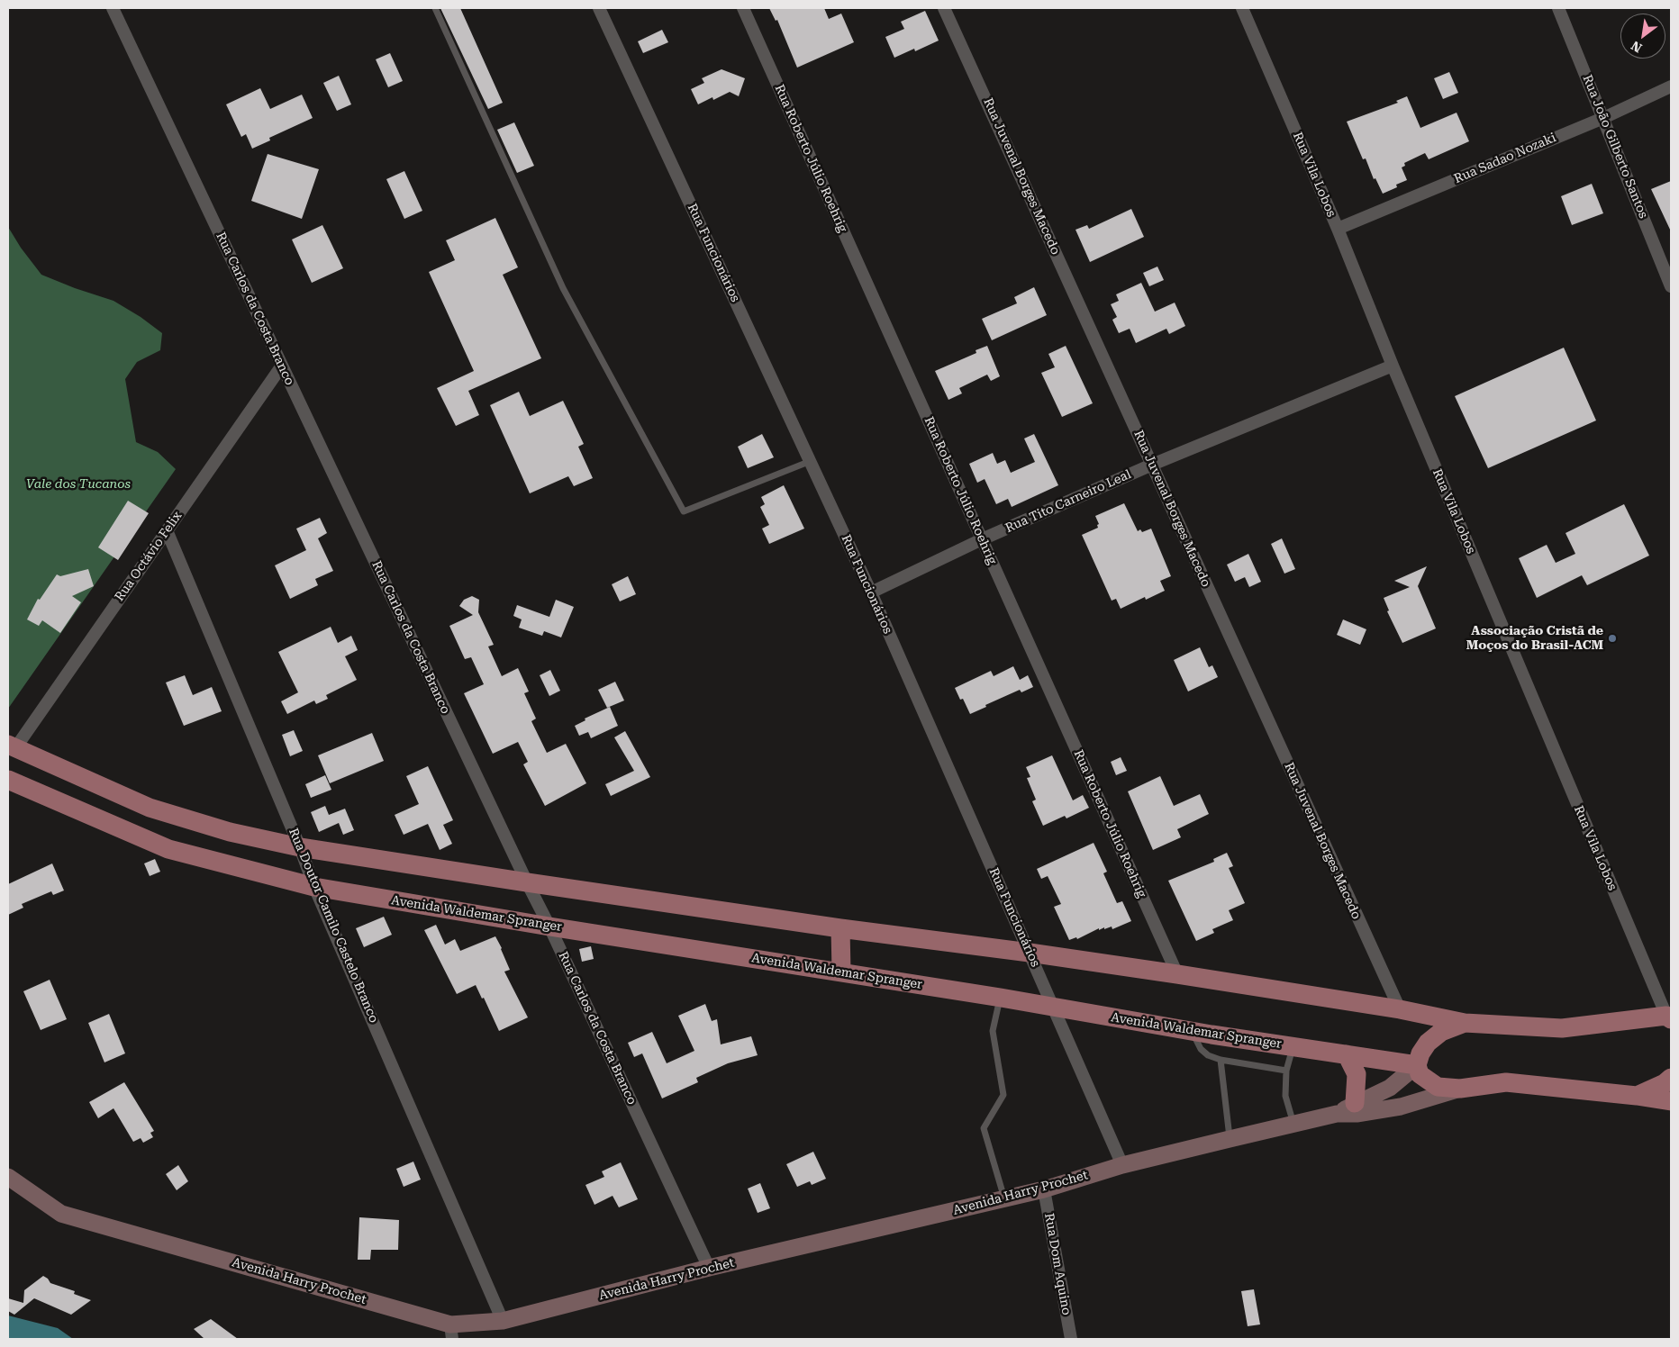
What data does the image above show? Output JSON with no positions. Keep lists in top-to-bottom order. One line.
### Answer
{"streets":{"main road":["Avenida Waldemar Spranger"],"street":["Rua João Gilberto Santos","Rua Roberto Júlio Roehrig","Rua Sadao Nozaki","Rua Vila Lobos","Rua Juvenal Borges Macedo","Rua Funcionários","Rua Carlos da Costa Branco","Rua Tito Carneiro Leal","Rua Octávio Felix","Rua Doutor Camilo Castelo Branco","Avenida Harry Prochet","Rua Dom Aquino"]},"crossings":[["Rua João Gilberto Santos","Rua Sadao Nozaki"],["Rua Roberto Júlio Roehrig","Rua Tito Carneiro Leal"],["Rua Sadao Nozaki","Rua Vila Lobos"],["Rua Vila Lobos","Rua Tito Carneiro Leal"],["Rua Juvenal Borges Macedo","Rua Tito Carneiro Leal"],["Rua Funcionários","Rua Tito Carneiro Leal"],["Rua Funcionários","Avenida Waldemar Spranger"],["Rua Funcionários","Avenida Harry Prochet"],["Rua Carlos da Costa Branco","Rua Octávio Felix"],["Rua Carlos da Costa Branco","Avenida Waldemar Spranger"],["Rua Carlos da Costa Branco","Avenida Harry Prochet"],["Rua Octávio Felix","Rua Doutor Camilo Castelo Branco"],["Avenida Waldemar Spranger","Rua Doutor Camilo Castelo Branco"],["Avenida Waldemar Spranger","Avenida Harry Prochet"],["Rua Doutor Camilo Castelo Branco","Avenida Harry Prochet"],["Avenida Harry Prochet","Rua Dom Aquino"]],"parks":["Vale dos Tucanos"],"places":["Associação Cristã de Moços do Brasil-ACM"],"north":"bottom left"}
